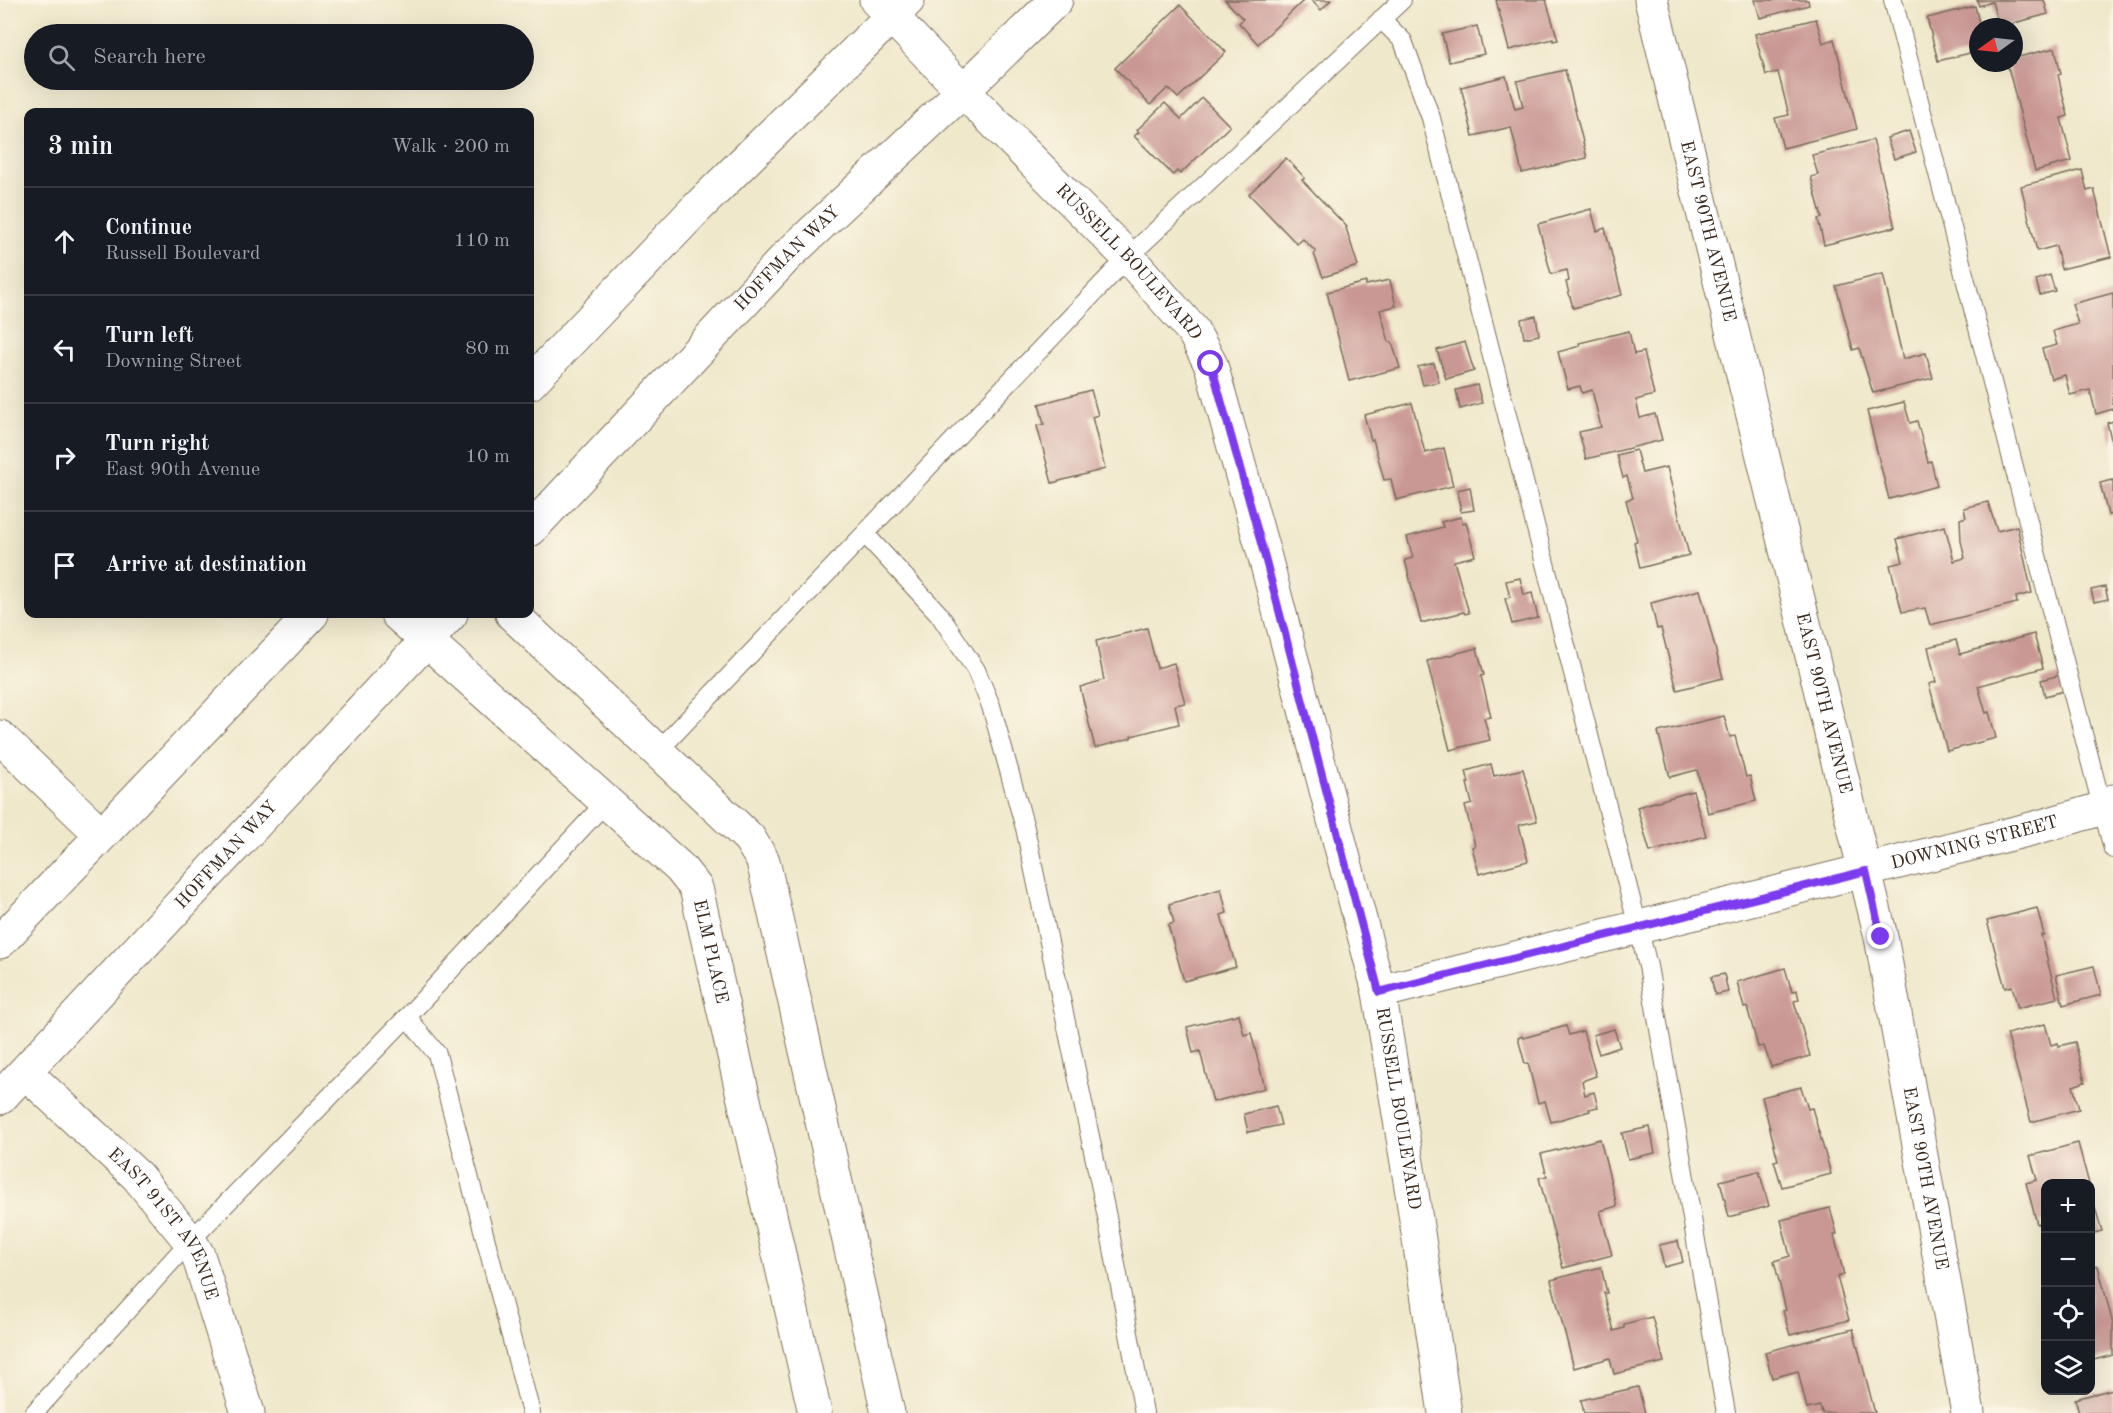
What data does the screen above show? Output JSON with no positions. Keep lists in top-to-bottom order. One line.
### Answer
{"streets":{"street":["EAST 90TH AVENUE","HOFFMAN WAY","RUSSELL BOULEVARD","DOWNING STREET","ELM PLACE","EAST 91ST AVENUE"]},"crossings":[["EAST 90TH AVENUE","DOWNING STREET"],["HOFFMAN WAY","RUSSELL BOULEVARD"],["HOFFMAN WAY","ELM PLACE"],["HOFFMAN WAY","EAST 91ST AVENUE"],["RUSSELL BOULEVARD","DOWNING STREET"]],"north":"left","page":{"search":"Search here","heading":["3 min","Walk · 200 m"],"list":[["Continue","Russell Boulevard","110 m"],["Turn left","Downing Street","80 m"],["Turn right","East 90th Avenue","10 m"],"Arrive at destination"],"map_buttons":["+","−"]}}
